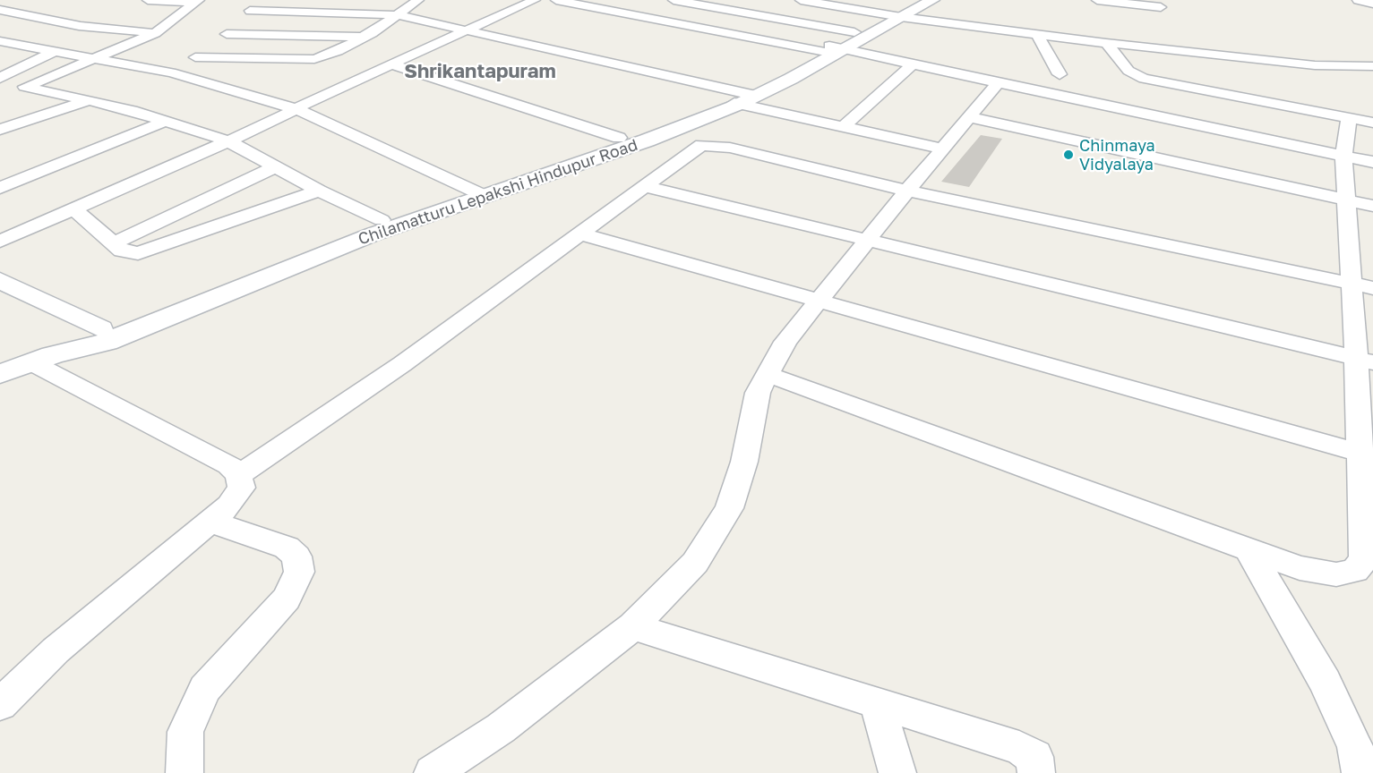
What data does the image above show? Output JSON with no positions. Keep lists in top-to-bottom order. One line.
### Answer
{"streets":{"street":["Chilamatturu Lepakshi Hindupur Road"]},"districts":["Shrikantapuram"],"places":["Chinmaya Vidyalaya"]}
